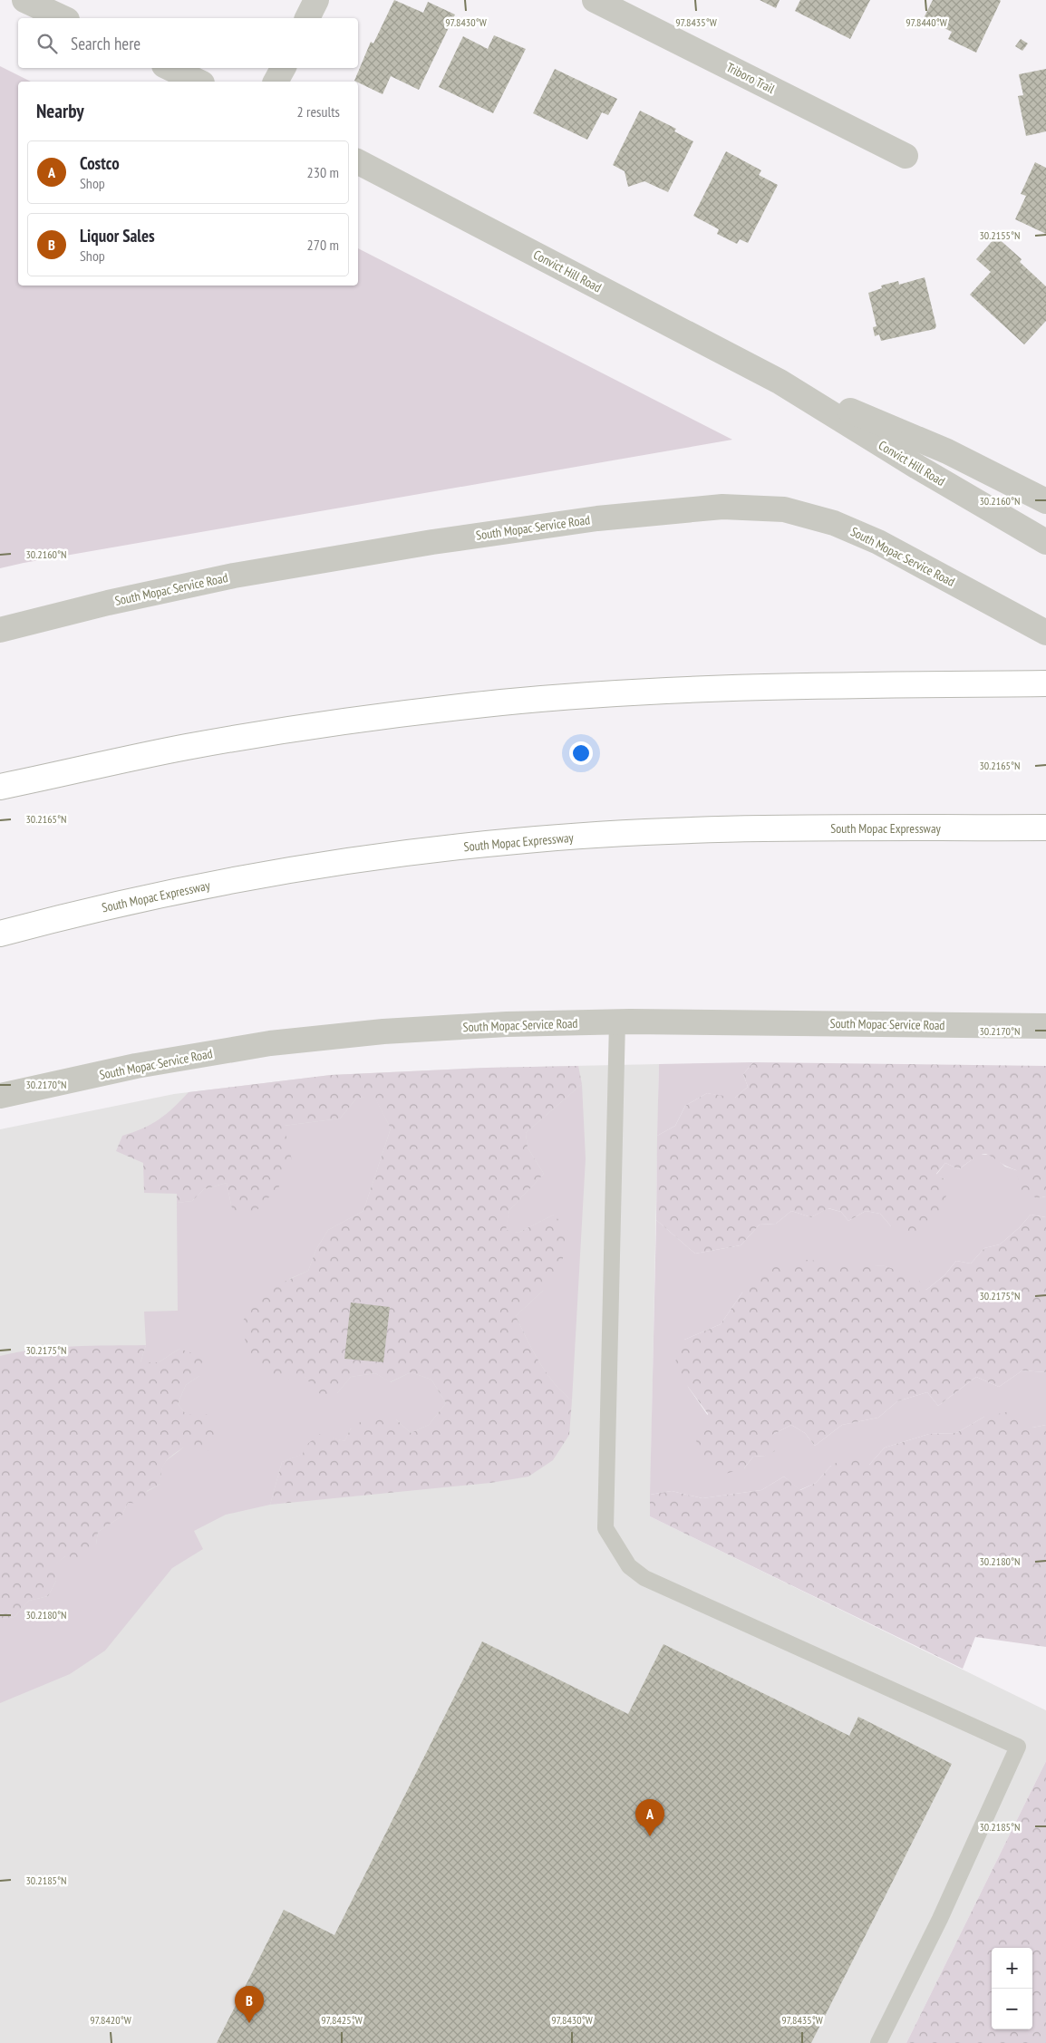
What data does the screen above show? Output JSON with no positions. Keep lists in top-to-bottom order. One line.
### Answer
{"streets":{"highway":["South Mopac Expressway"],"street":["Triboro Trail","Convict Hill Road","South Mopac Service Road"]},"page":{"search":"Search here","heading":["Nearby","2 results"],"list":[{"mark":"A","name":"Costco","note":"Shop","value":"230 m"},{"mark":"B","name":"Liquor Sales","note":"Shop","value":"270 m"}],"pins":["A","B"],"map_buttons":["+","−"]},"coordinates":["97.8430°W","97.8435°W","97.8440°W","30.2155°N","30.2160°N","30.2165°N","30.2170°N","30.2175°N","30.2180°N","30.2185°N","97.8420°W","97.8425°W"]}
